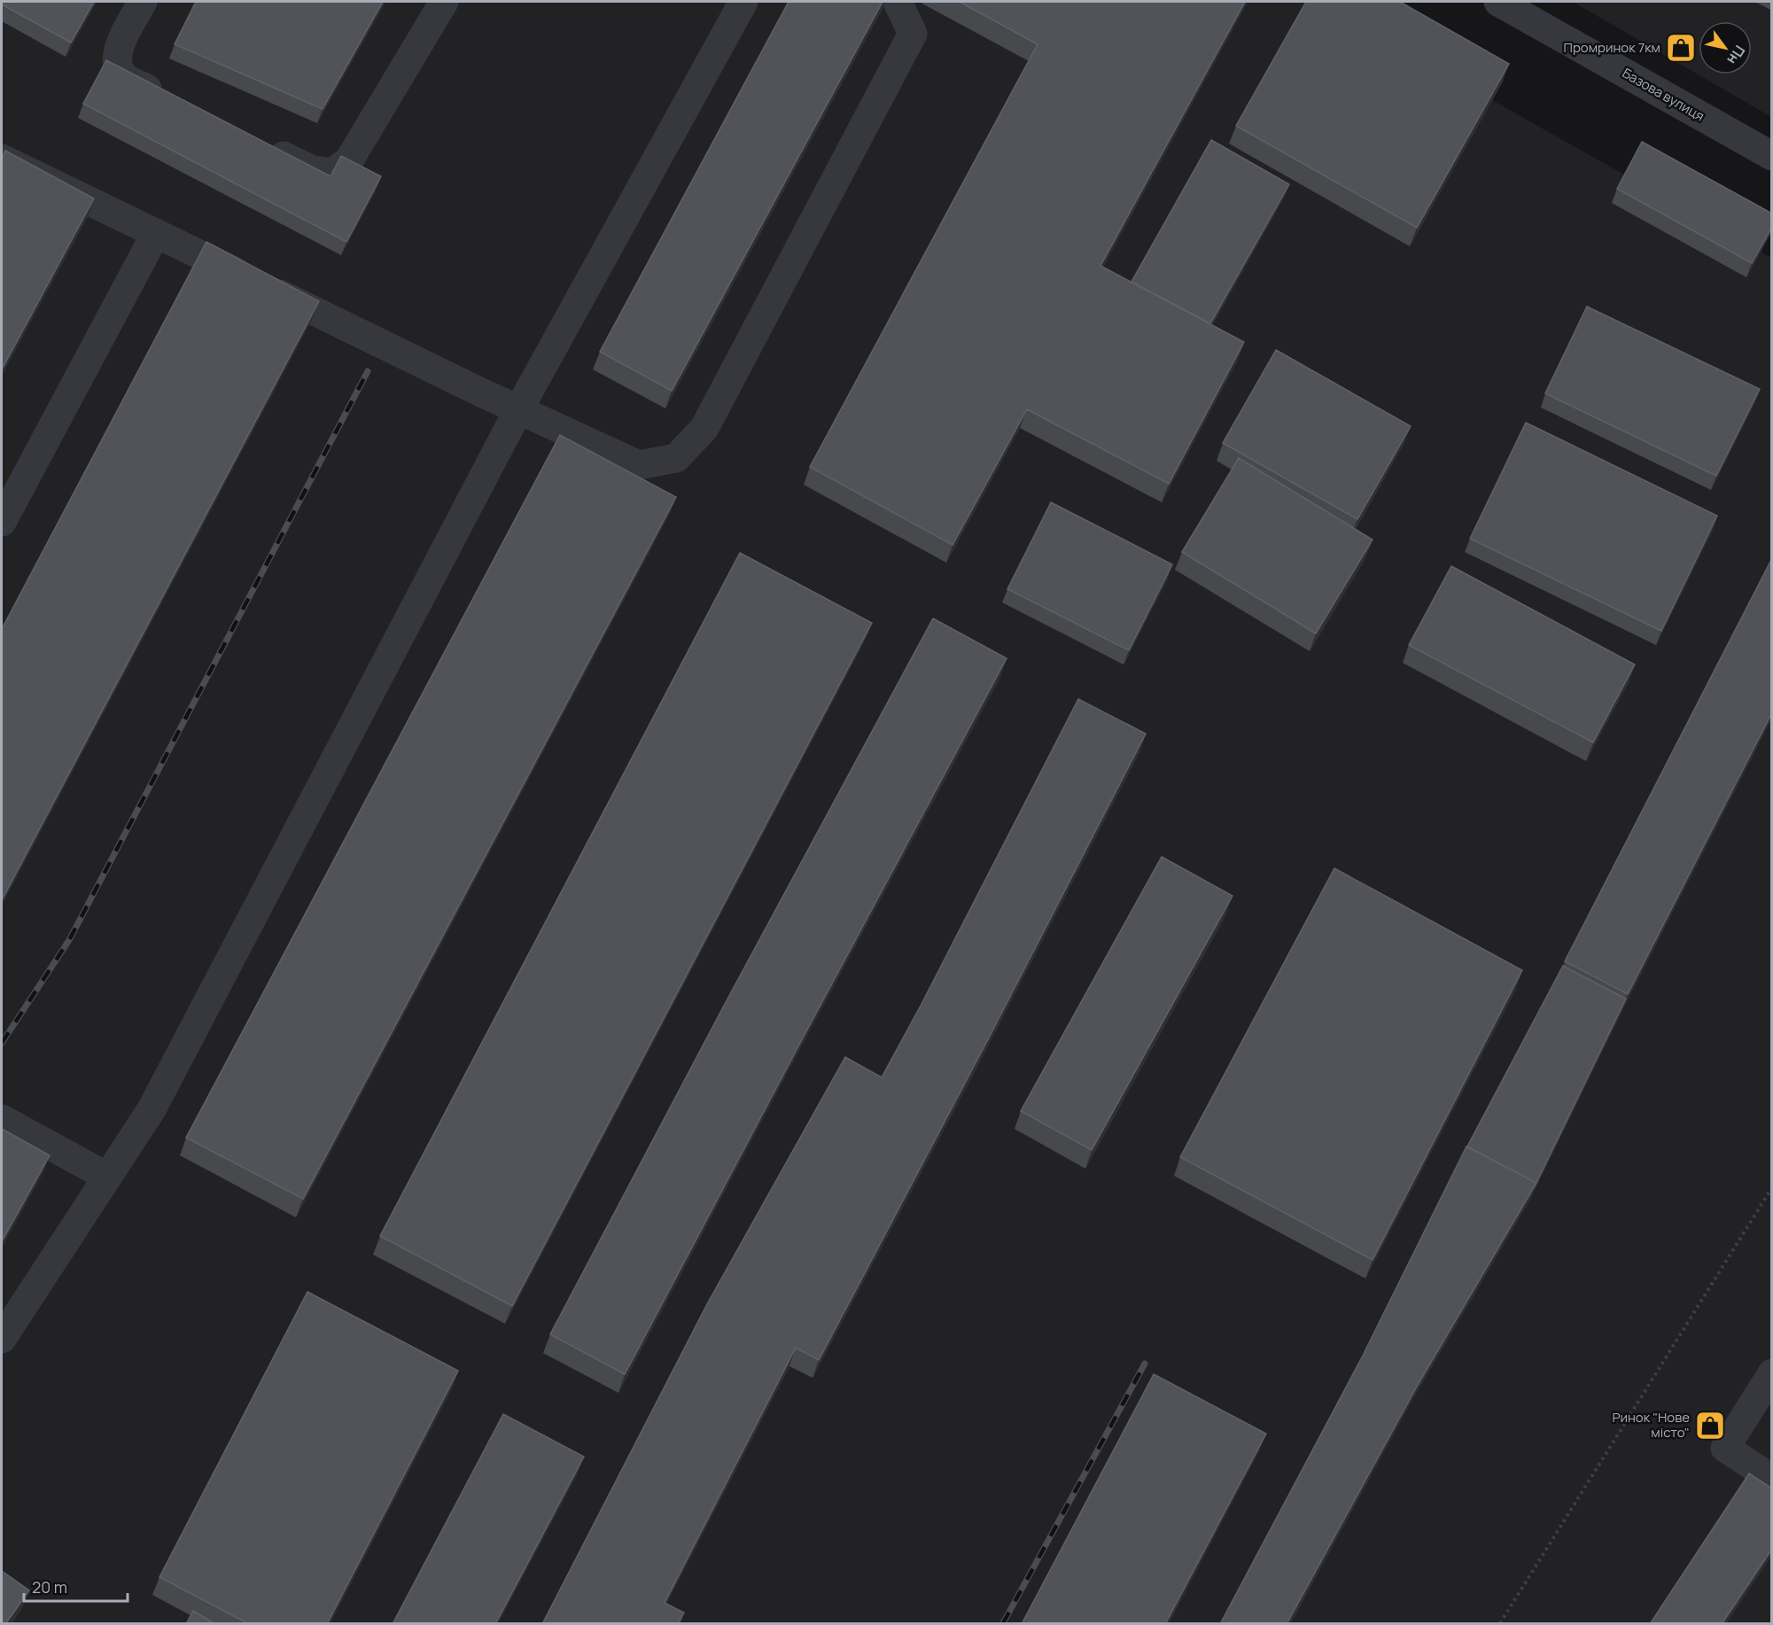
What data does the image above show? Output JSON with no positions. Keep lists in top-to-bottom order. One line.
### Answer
{"streets":{"street":["Базова вулиця"]},"places":{"shop":["Промринок 7км","Ринок \"Нове місто\""]},"scale_bar":"20 m","north":"bottom right"}
